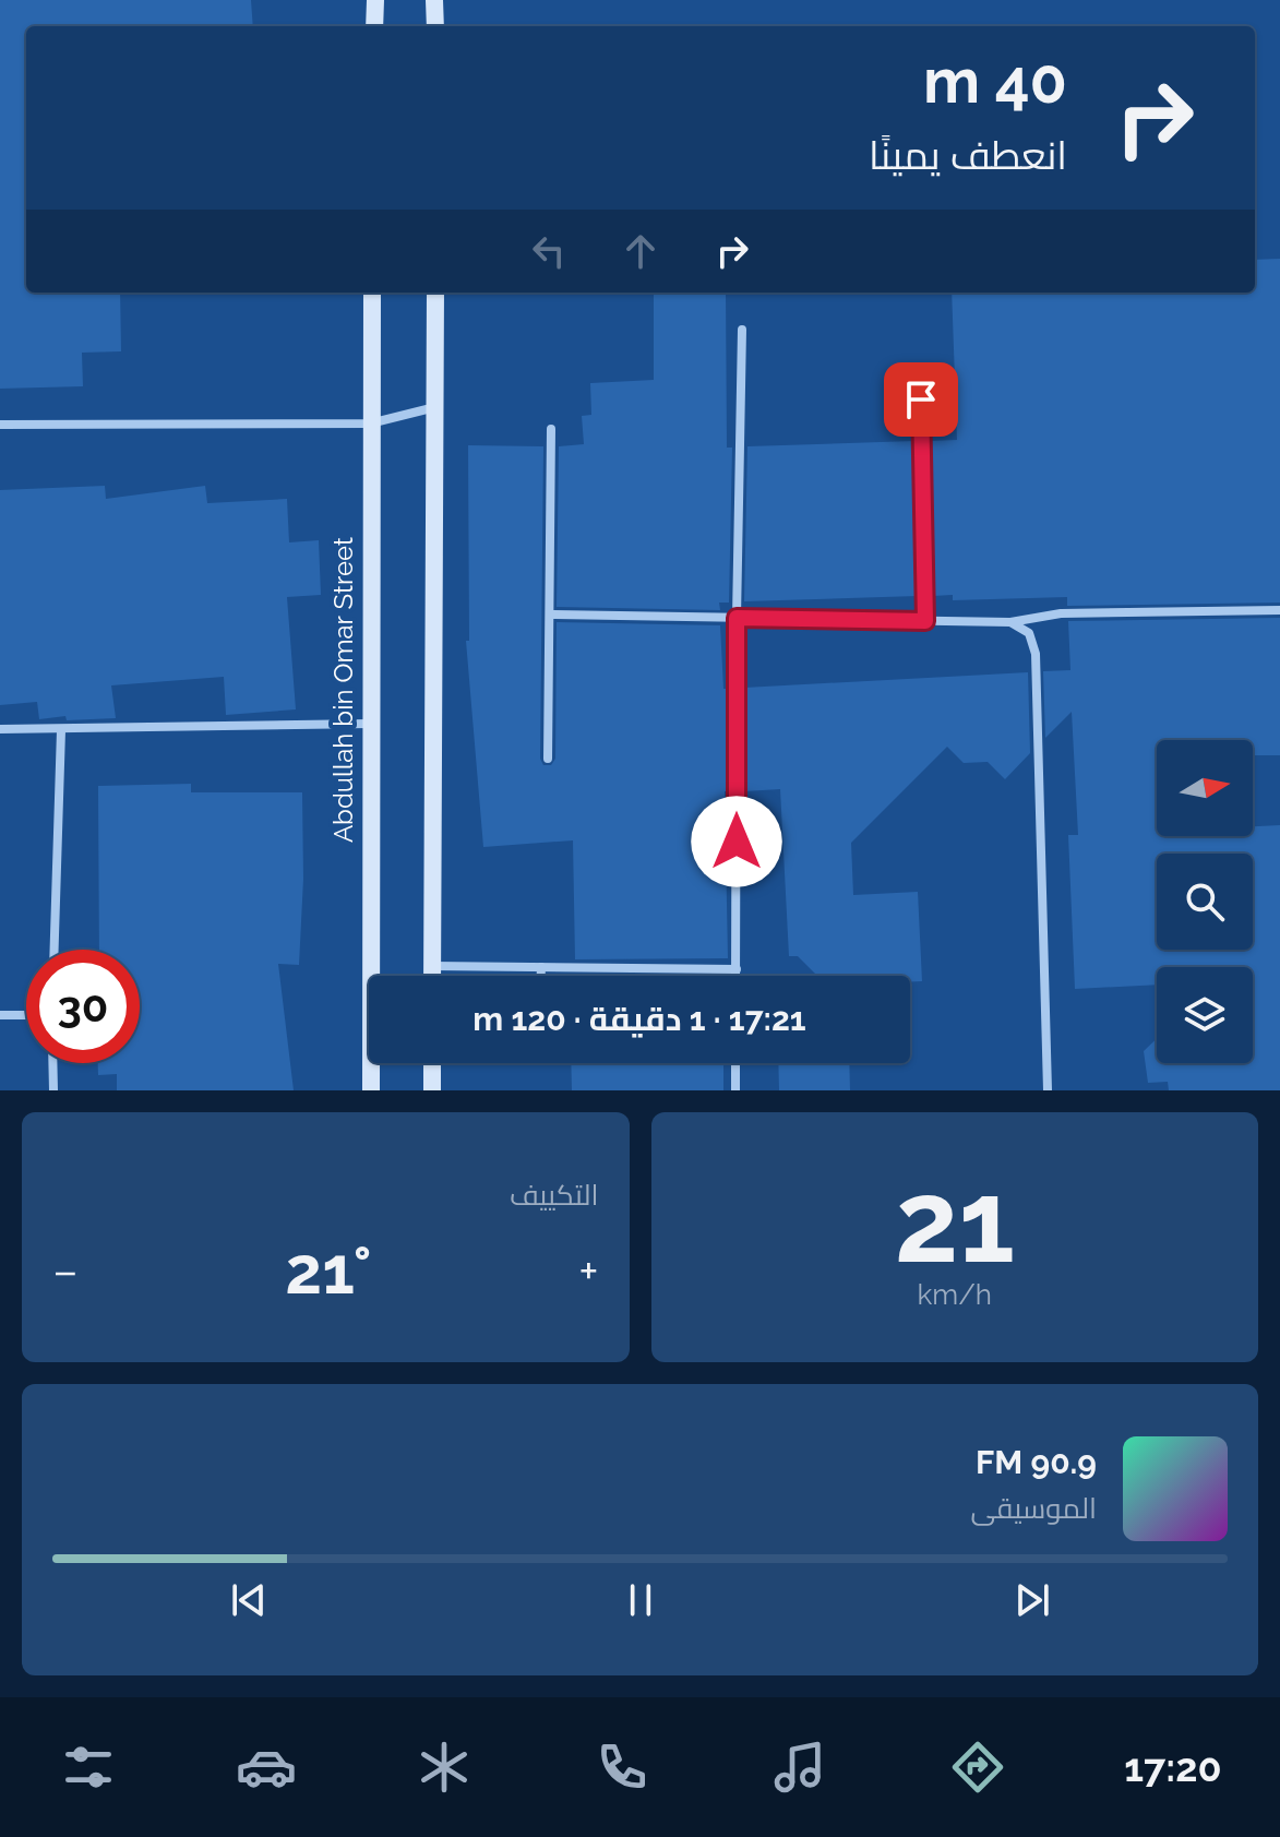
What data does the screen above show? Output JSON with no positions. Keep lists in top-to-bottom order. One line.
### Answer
{"streets":{"street":["Abdullah bin Omar Street"]},"north":"right","page":{"turn":["40 m","انعطف يمينًا"],"limit":"30","trip":"17:21 · 1 دقيقة · 120 m","tile":[["21","km/h"],"التكييف"],"heat":["−","21°","+"],"song":["90.9 FM","الموسيقى"],"tabs":"17:20"}}
